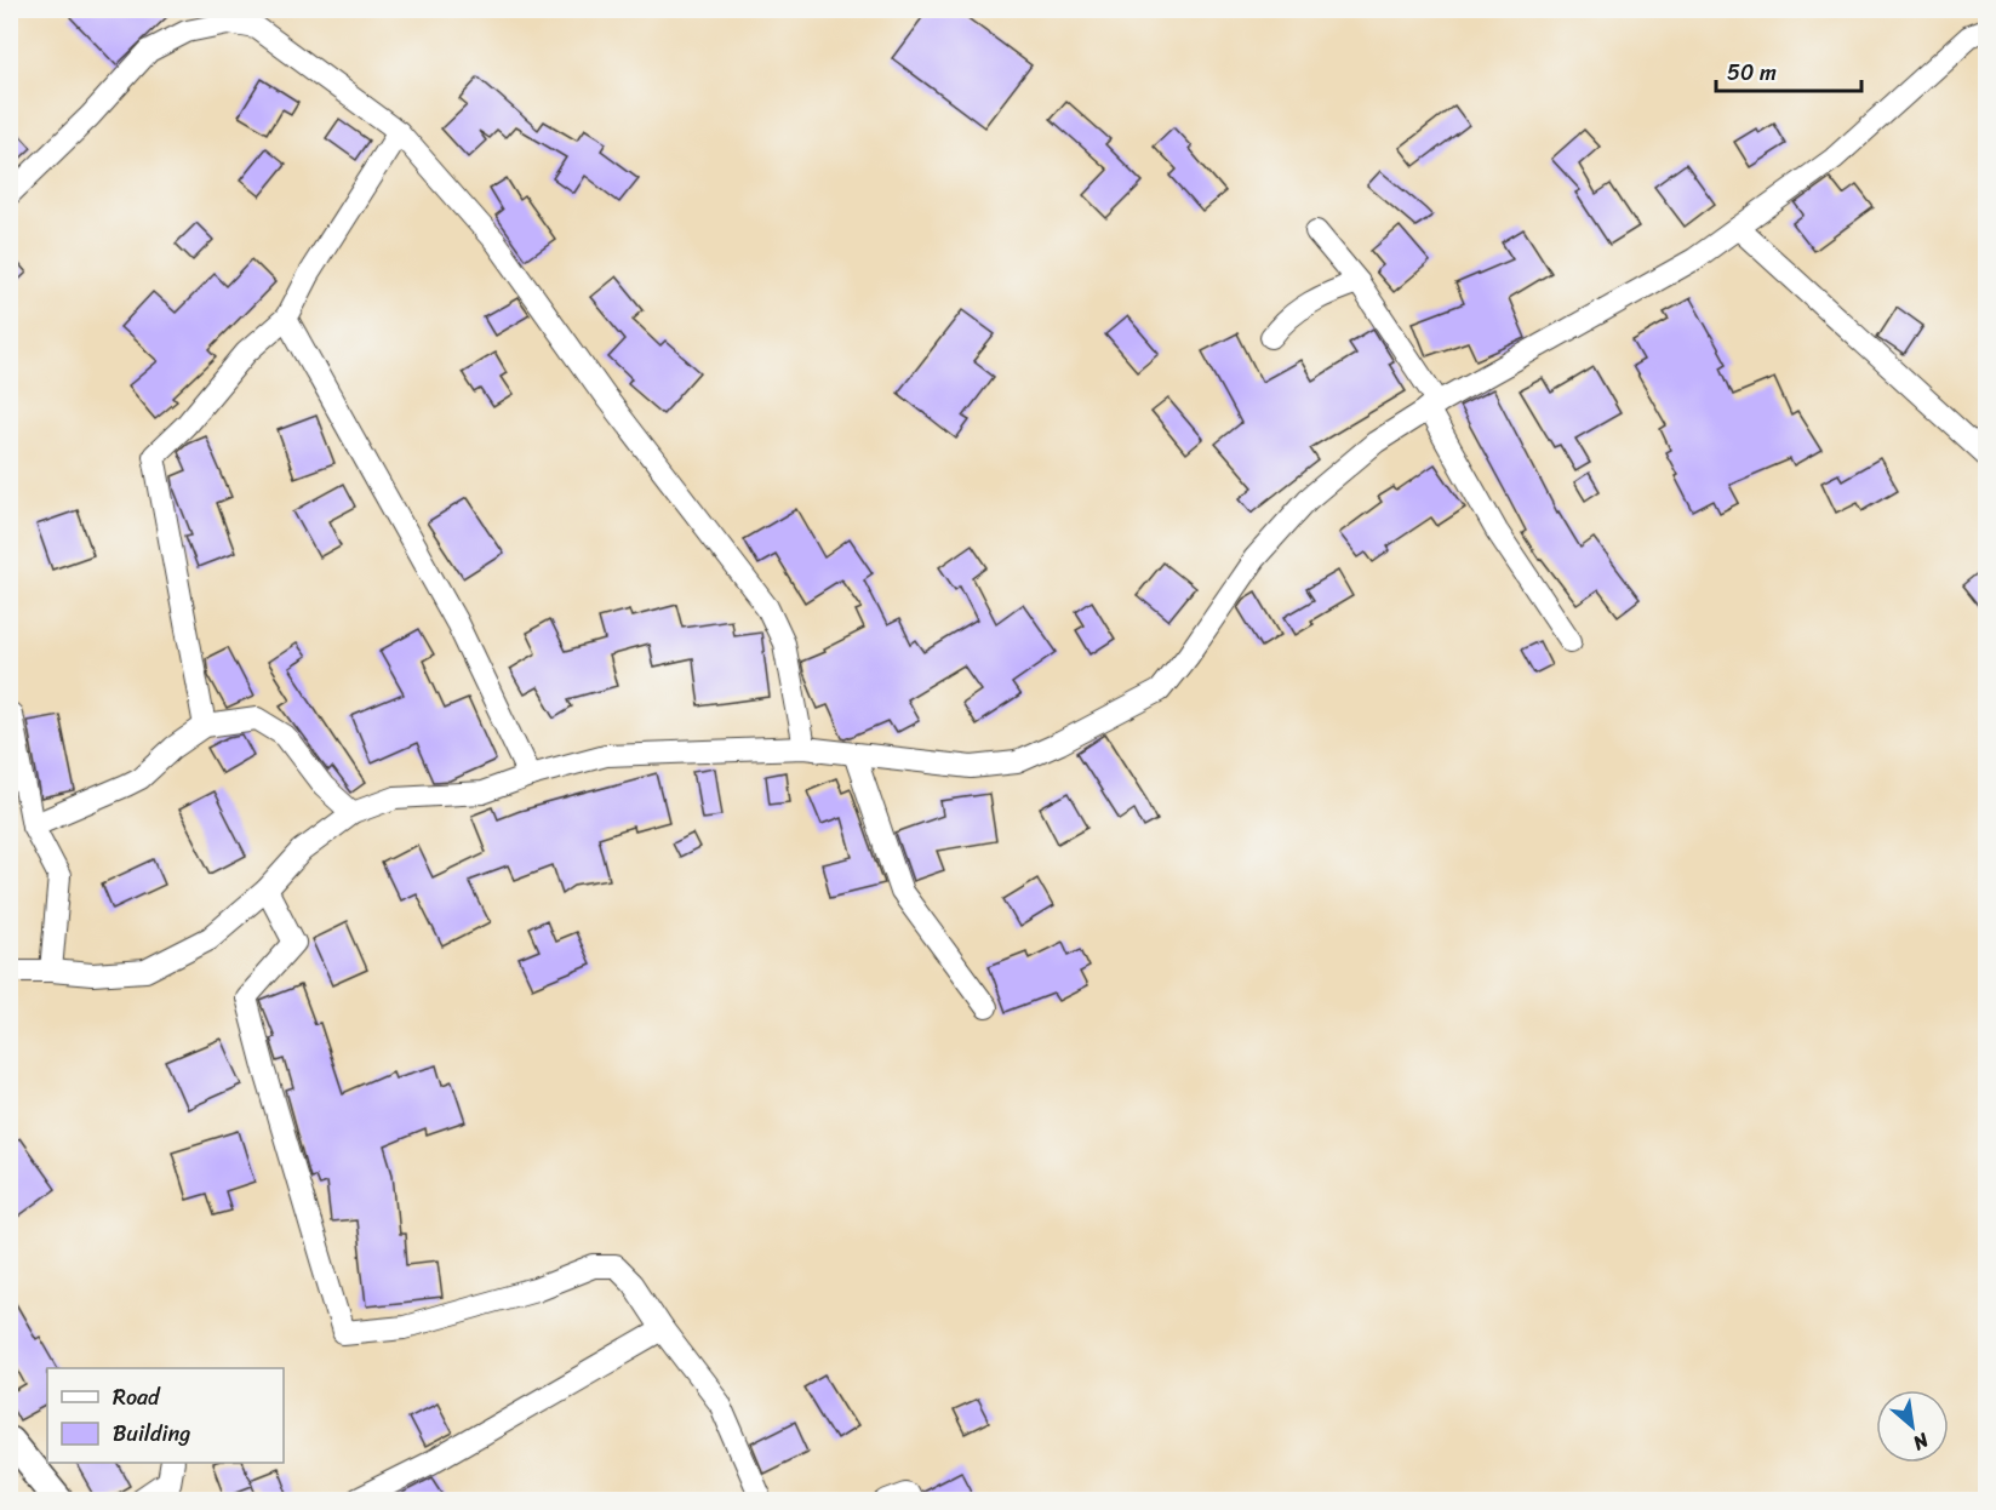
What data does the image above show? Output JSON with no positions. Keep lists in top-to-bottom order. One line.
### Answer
{"legend":["Road","Building"],"scale_bar":"50 m","north":"bottom right"}
